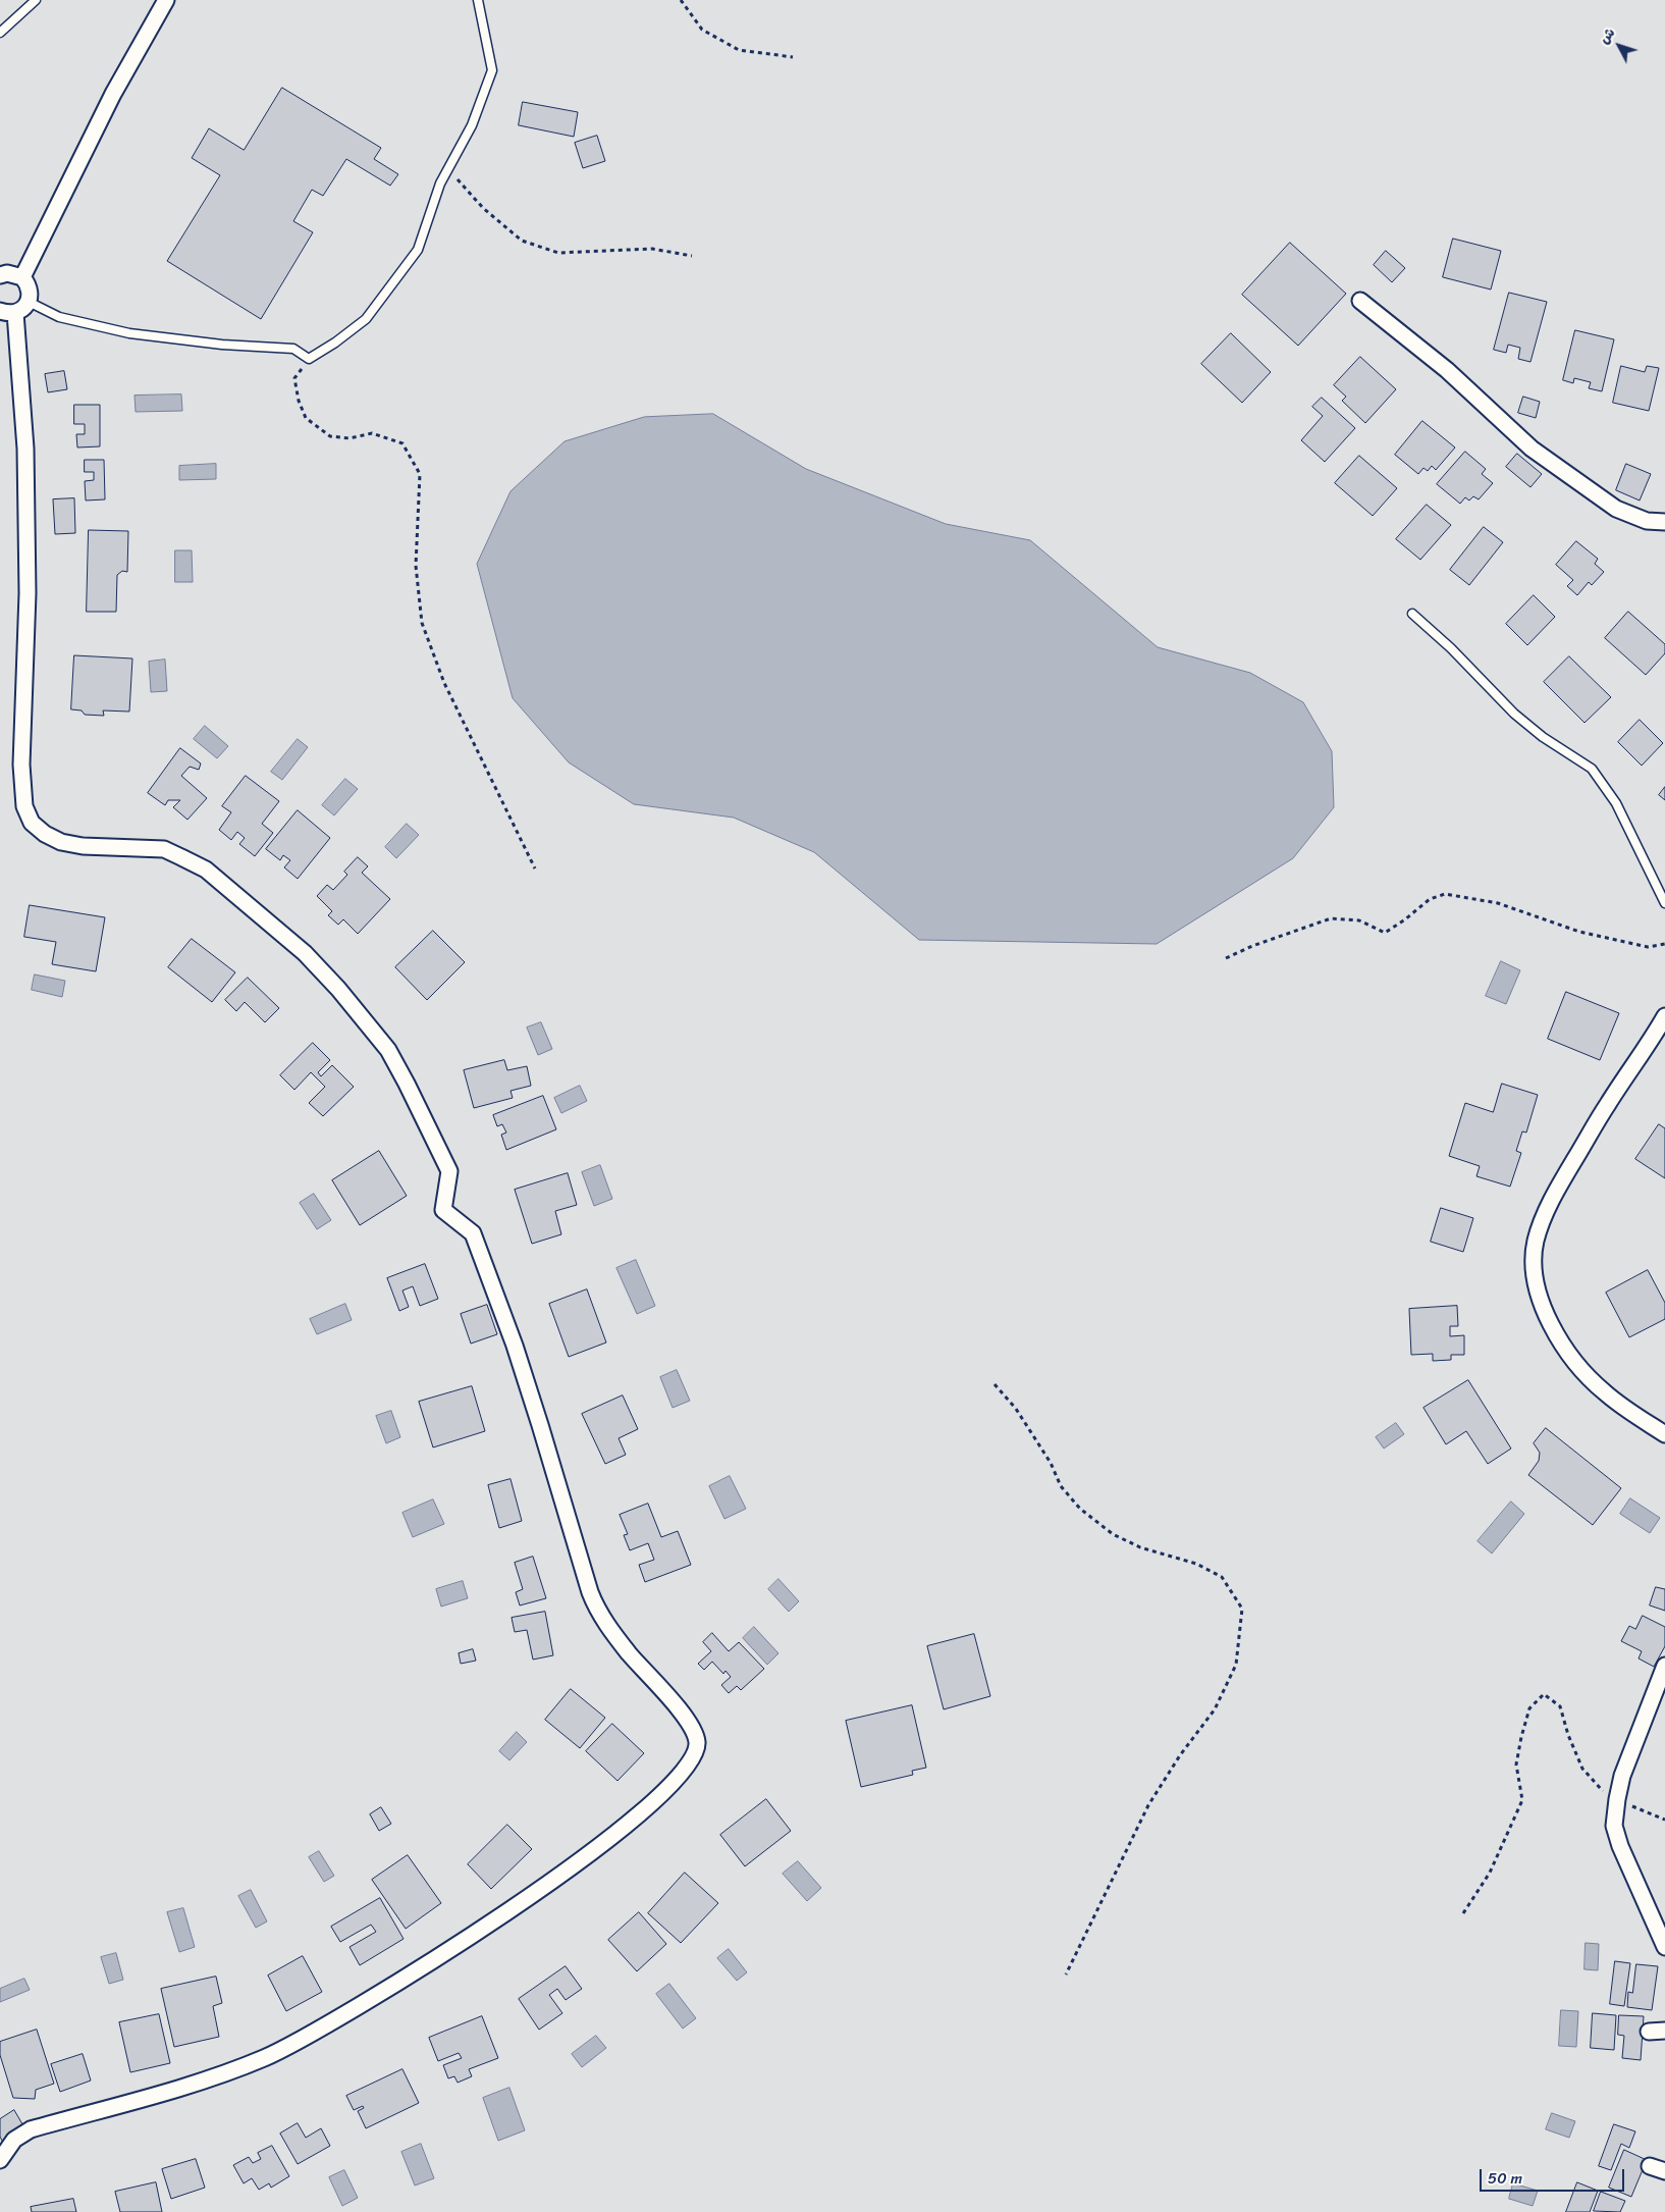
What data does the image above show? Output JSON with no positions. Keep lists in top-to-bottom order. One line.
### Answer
{"scale_bar":"50 m","north":"top left"}
